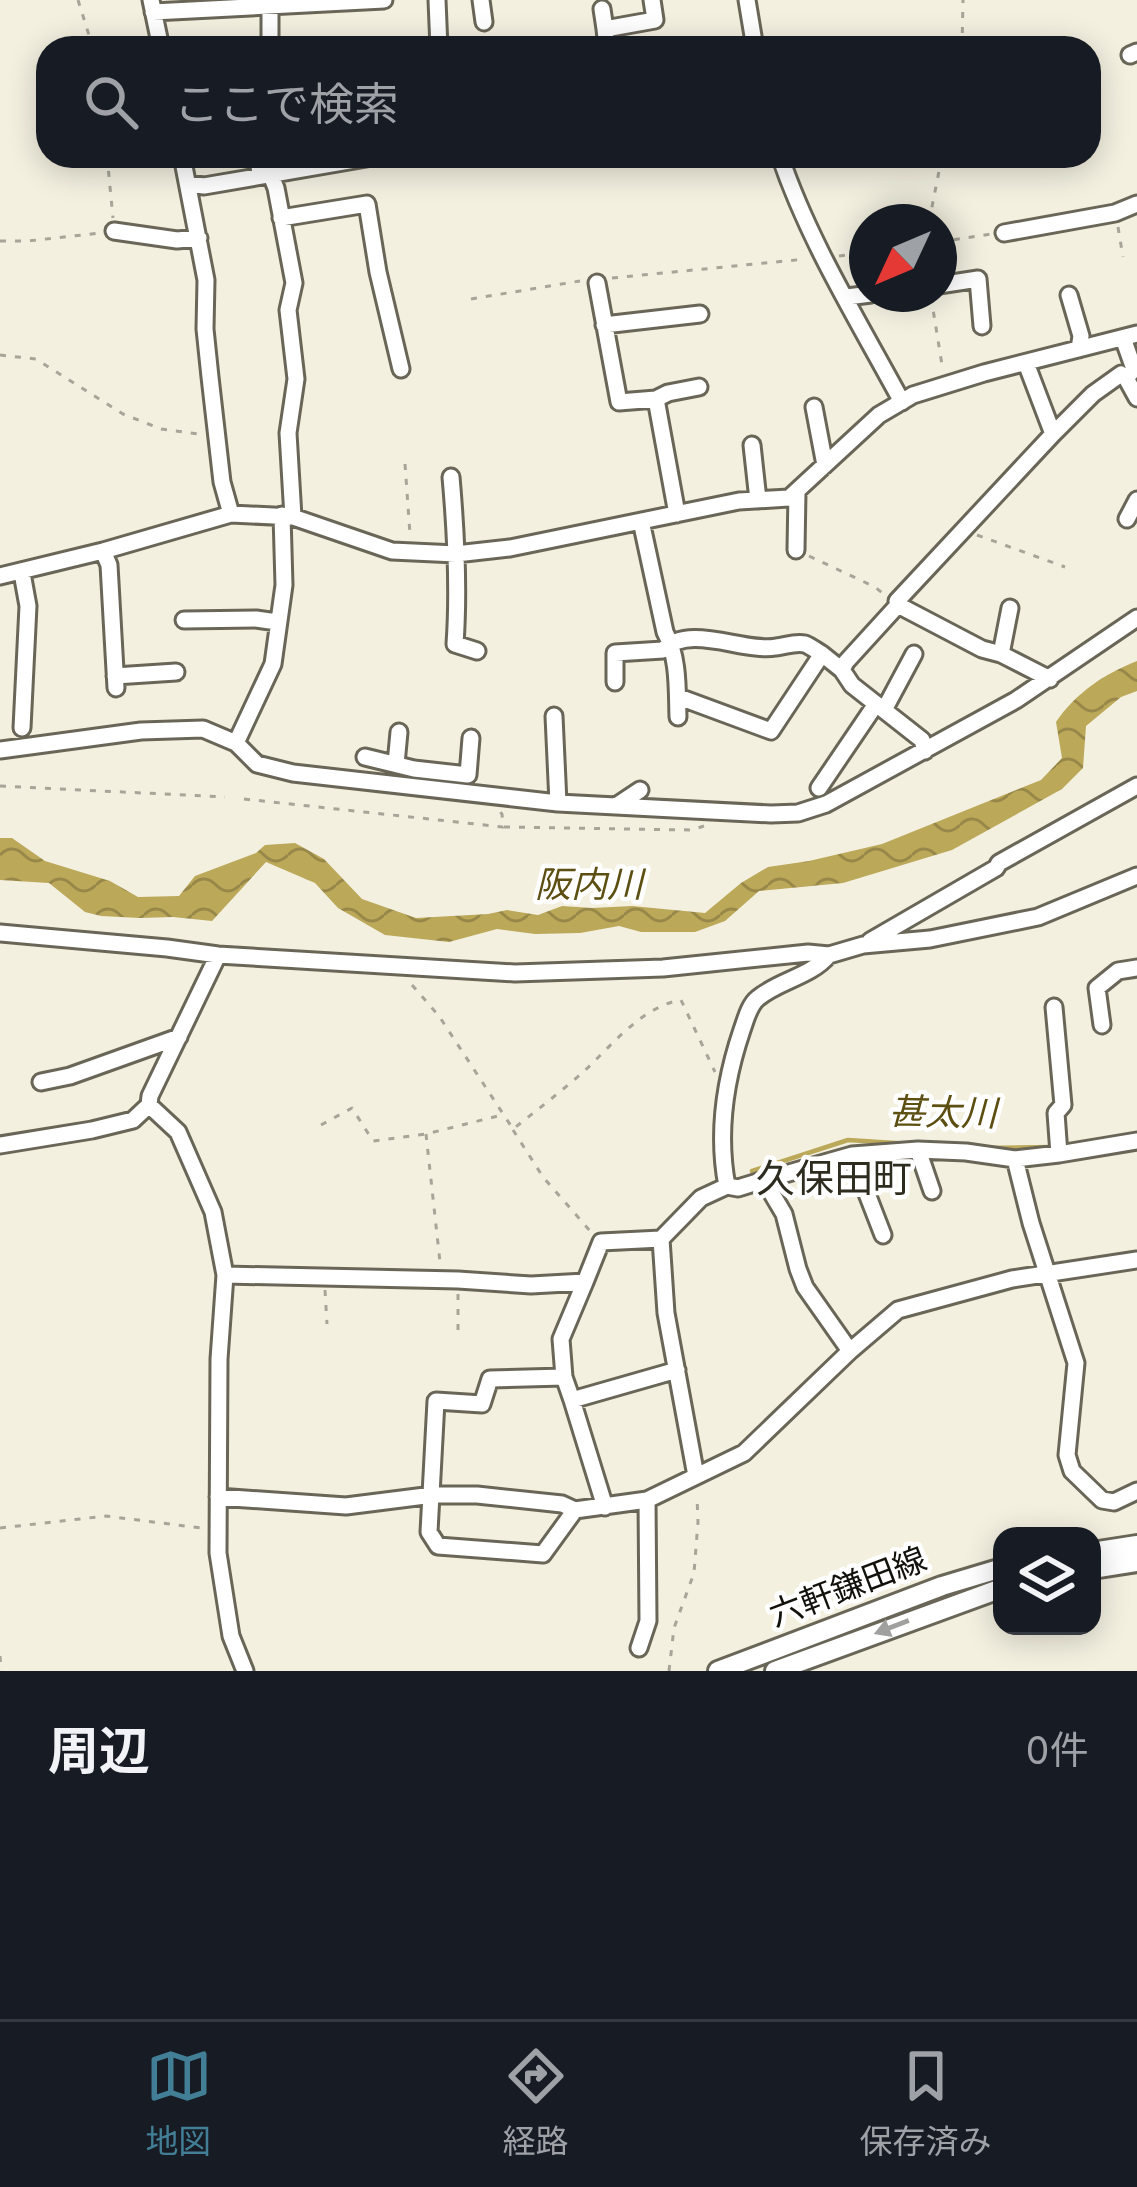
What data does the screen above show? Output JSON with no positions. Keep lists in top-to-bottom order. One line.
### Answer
{"streets":{"main road":["六軒鎌田線"]},"districts":["久保田町"],"water":["阪内川","甚太川"],"north":"bottom left","page":{"search":"ここで検索","heading":["周辺","0件"],"nav":["地図","経路","保存済み"]}}
